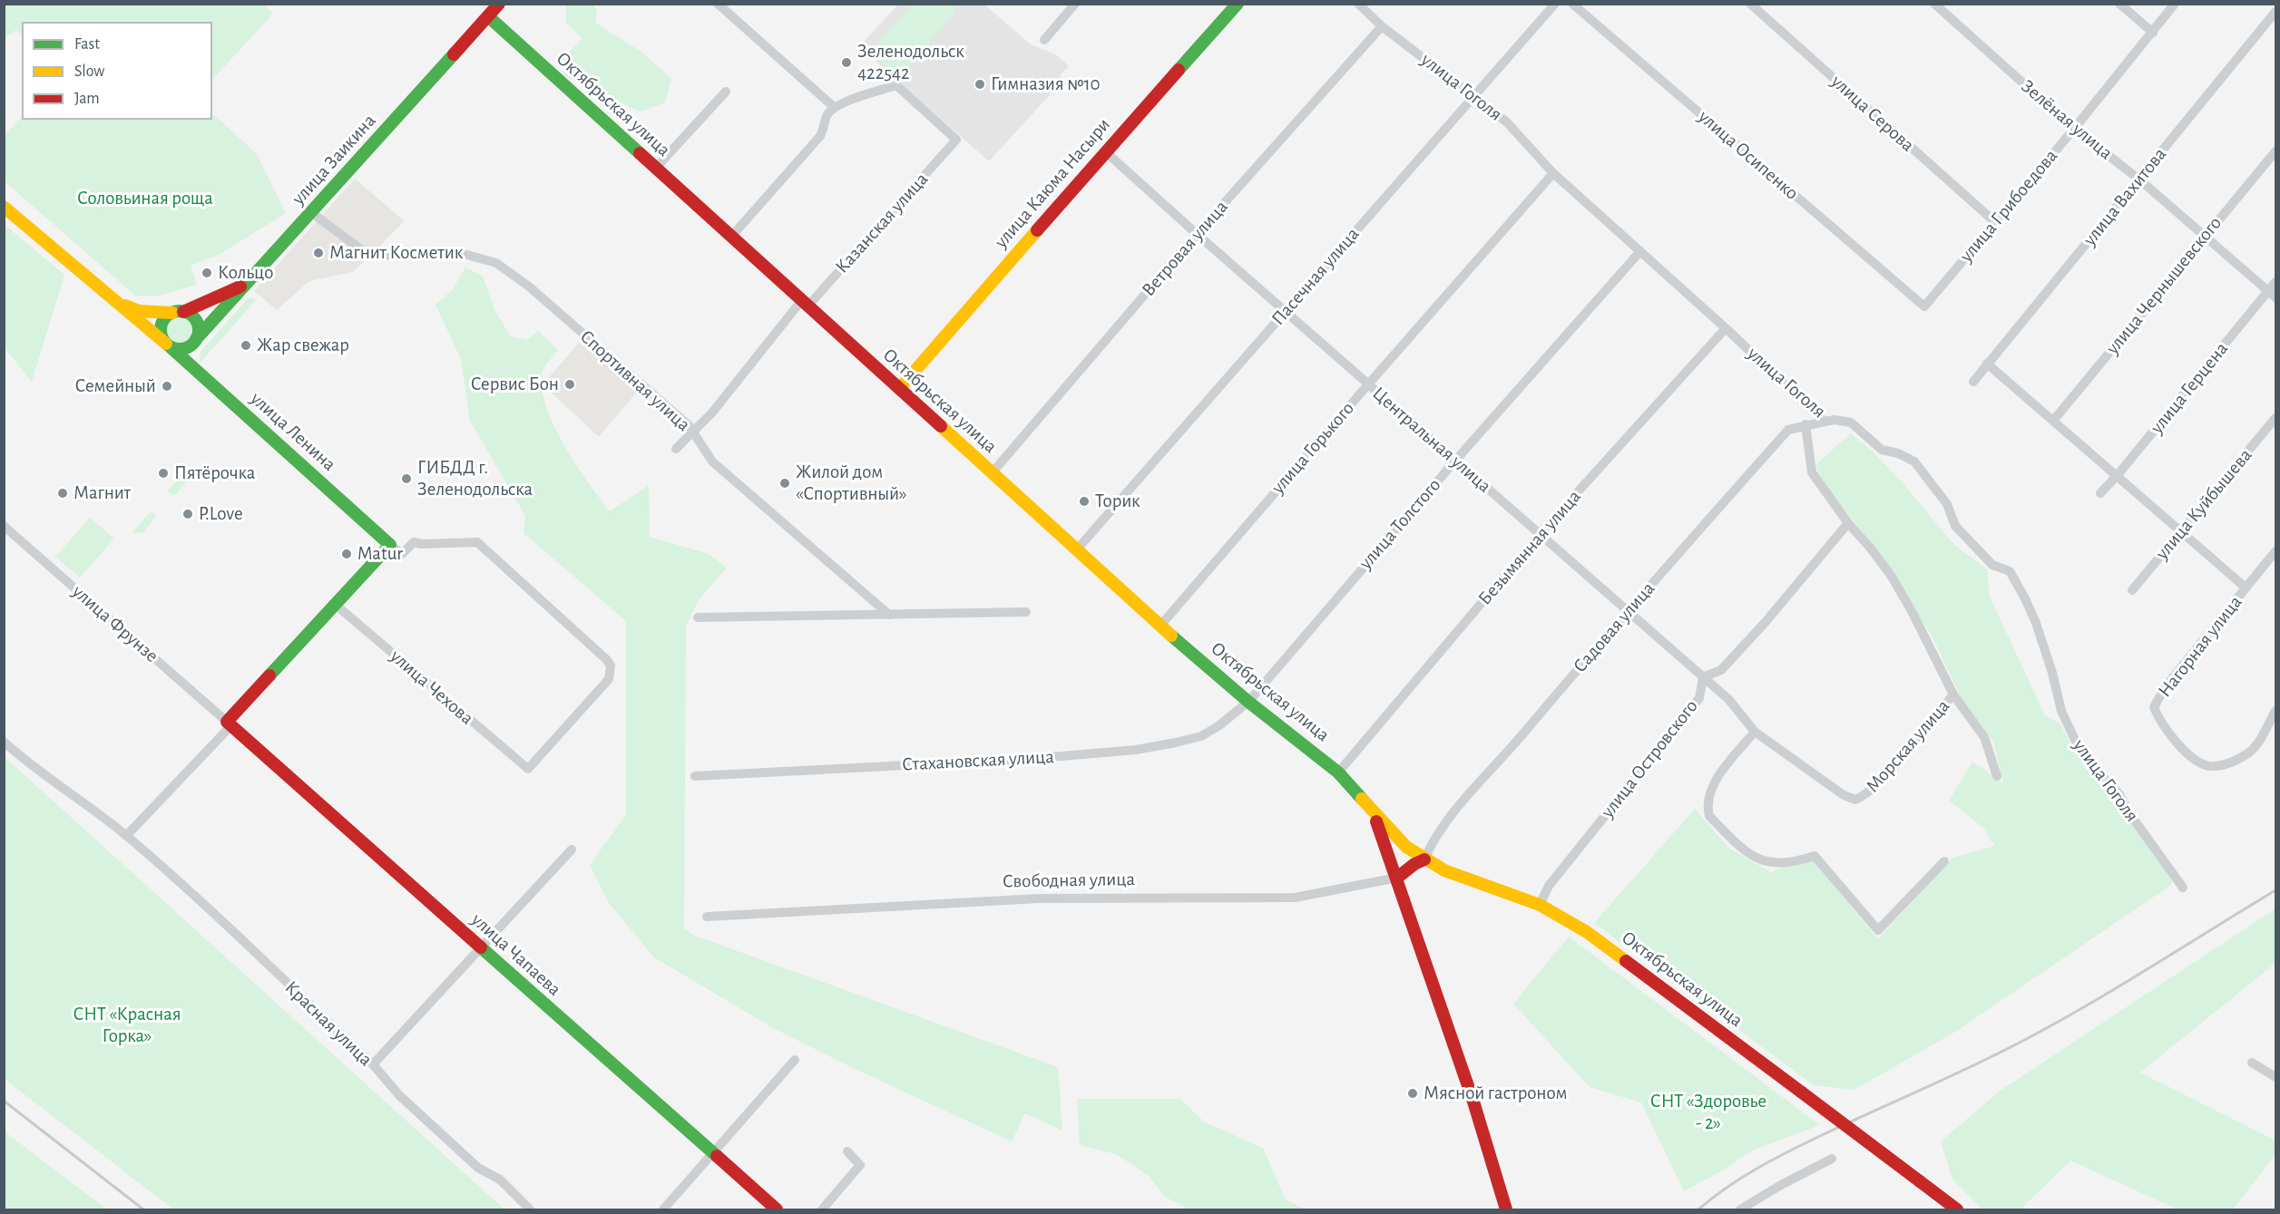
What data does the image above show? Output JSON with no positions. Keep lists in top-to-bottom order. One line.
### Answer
{"streets":{"main road":["Октябрьская улица","улица Заикина","улица Каюма Насыри","улица Ленина","Свободная улица","улица Чапаева"],"street":["улица Гоголя","улица Серова","Зелёная улица","улица Осипенко","улица Вахитова","улица Грибоедова","Казанская улица","Ветровая улица","Пасечная улица","улица Чернышевского","Спортивная улица","улица Герцена","Центральная улица","улица Горького","улица Куйбышева","улица Толстого","Безымянная улица","улица Фрунзе","Садовая улица","Нагорная улица","улица Чехова","Морская улица","улица Островского","Стахановская улица","Красная улица"]},"crossings":[["улица Гоголя","Ветровая улица"],["улица Гоголя","Пасечная улица"],["улица Гоголя","улица Горького"],["улица Гоголя","улица Толстого"],["улица Гоголя","Безымянная улица"],["улица Гоголя","Садовая улица"],["Октябрьская улица","улица Заикина"],["Октябрьская улица","улица Каюма Насыри"],["Октябрьская улица","Казанская улица"],["Октябрьская улица","Ветровая улица"],["Октябрьская улица","Пасечная улица"],["Октябрьская улица","улица Горького"],["Октябрьская улица","улица Толстого"],["Октябрьская улица","Безымянная улица"],["Октябрьская улица","Садовая улица"],["Октябрьская улица","улица Островского"],["Октябрьская улица","Стахановская улица"],["Октябрьская улица","Свободная улица"],["улица Серова","улица Грибоедова"],["Зелёная улица","улица Вахитова"],["Зелёная улица","улица Грибоедова"],["Зелёная улица","улица Чернышевского"],["Зелёная улица","улица Герцена"],["улица Осипенко","улица Грибоедова"],["улица Заикина","Спортивная улица"],["улица Заикина","улица Ленина"],["улица Каюма Насыри","Центральная улица"],["Казанская улица","Спортивная улица"],["Ветровая улица","Центральная улица"],["Пасечная улица","Центральная улица"],["улица Ленина","улица Чехова"],["Центральная улица","улица Горького"],["Центральная улица","улица Толстого"],["Центральная улица","Безымянная улица"],["Центральная улица","Садовая улица"],["Центральная улица","Морская улица"],["Центральная улица","улица Островского"],["улица Толстого","Стахановская улица"],["улица Фрунзе","улица Чапаева"],["Садовая улица","Свободная улица"]],"parks":["Соловьиная роща","СНТ «Красная Горка»","СНТ «Здоровье - 2»"],"places":["Зеленодольск 422542","Гимназия №10","Магнит Косметик","Кольцо","Жар свежар","Сервис Бон","Семейный","Пятёрочка","ГИБДД г. Зеленодольска","Жилой дом «Спортивный»","Магнит","Торик","P.Love","Matur","Мясной гастроном"],"legend":["Fast","Slow","Jam"]}
